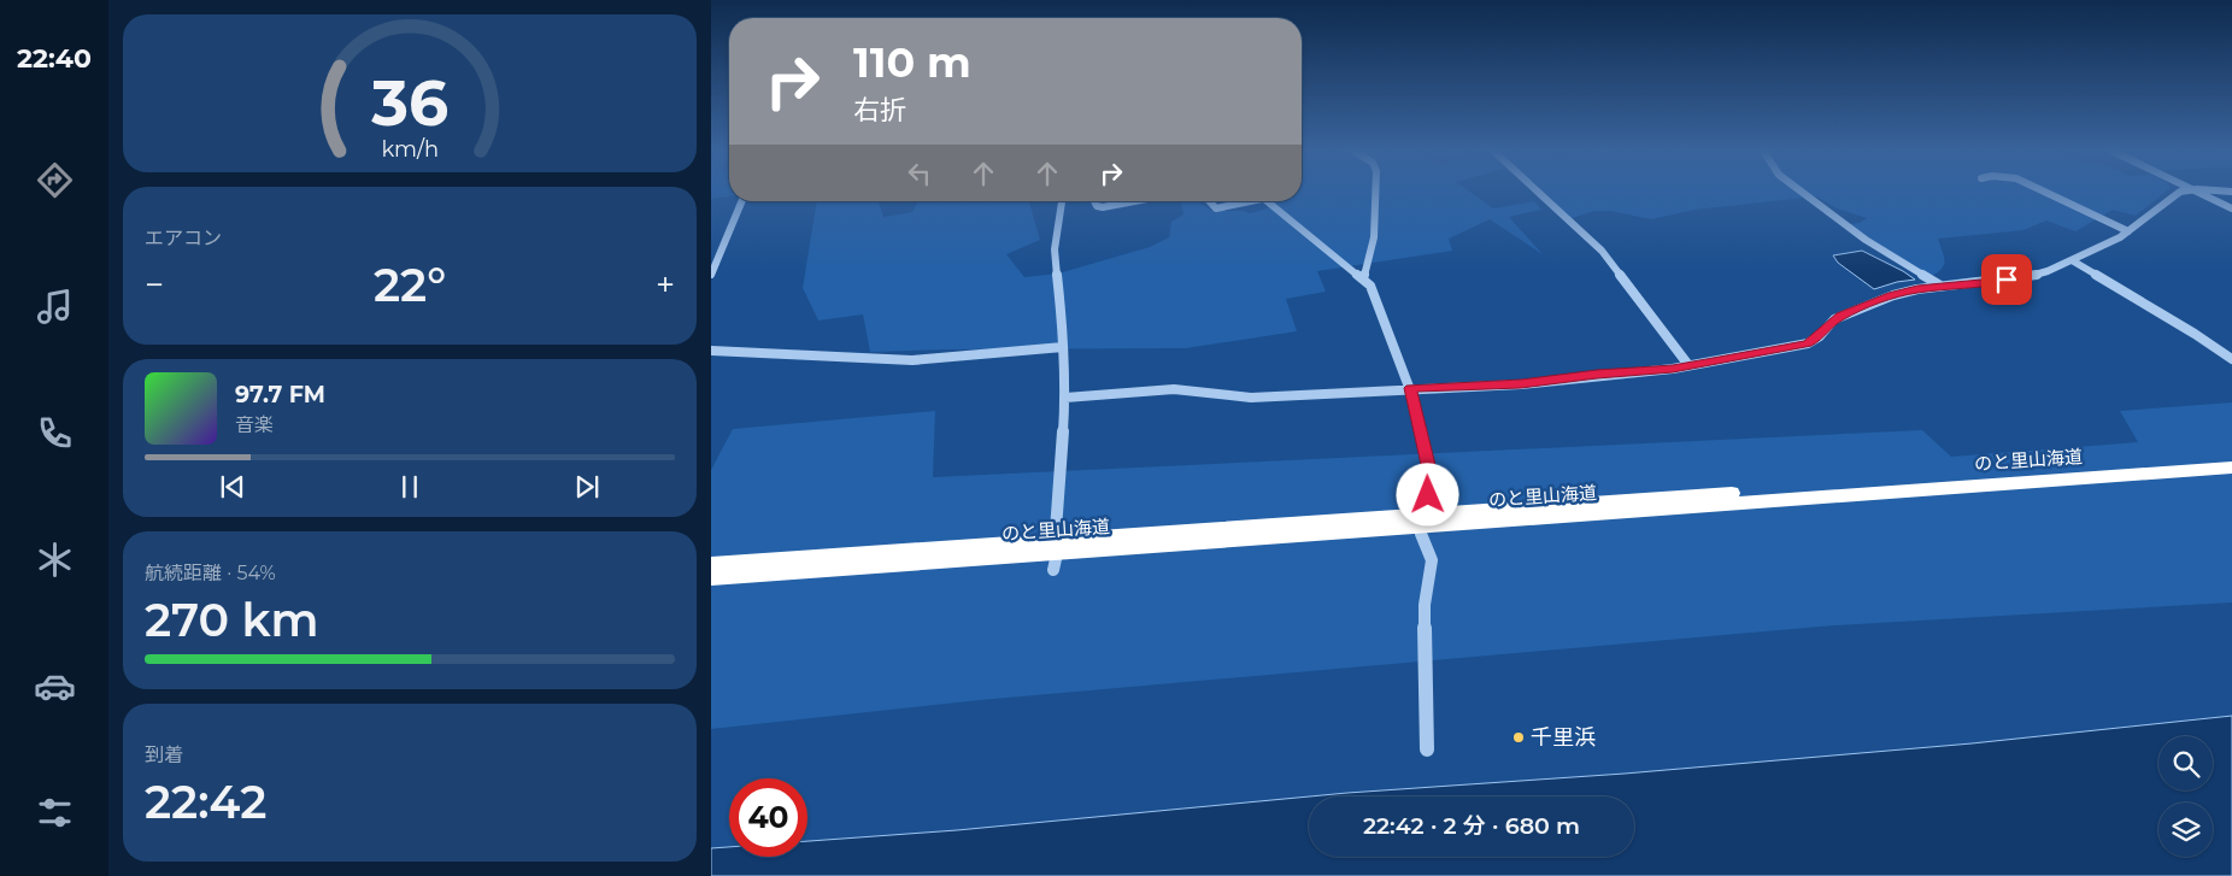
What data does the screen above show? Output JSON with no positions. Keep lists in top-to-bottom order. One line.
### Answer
{"streets":{"highway":["のと里山海道"]},"places":["千里浜"],"page":{"tabs":"22:40","turn":["110 m","右折"],"tile":["エアコン",["航続距離 · 54%","270 km"],["到着","22:42"]],"heat":["−","22°","+"],"song":["97.7 FM","音楽"],"limit":"40","trip":"22:42 · 2 分 · 680 m","gauge":["36","km/h"]}}
